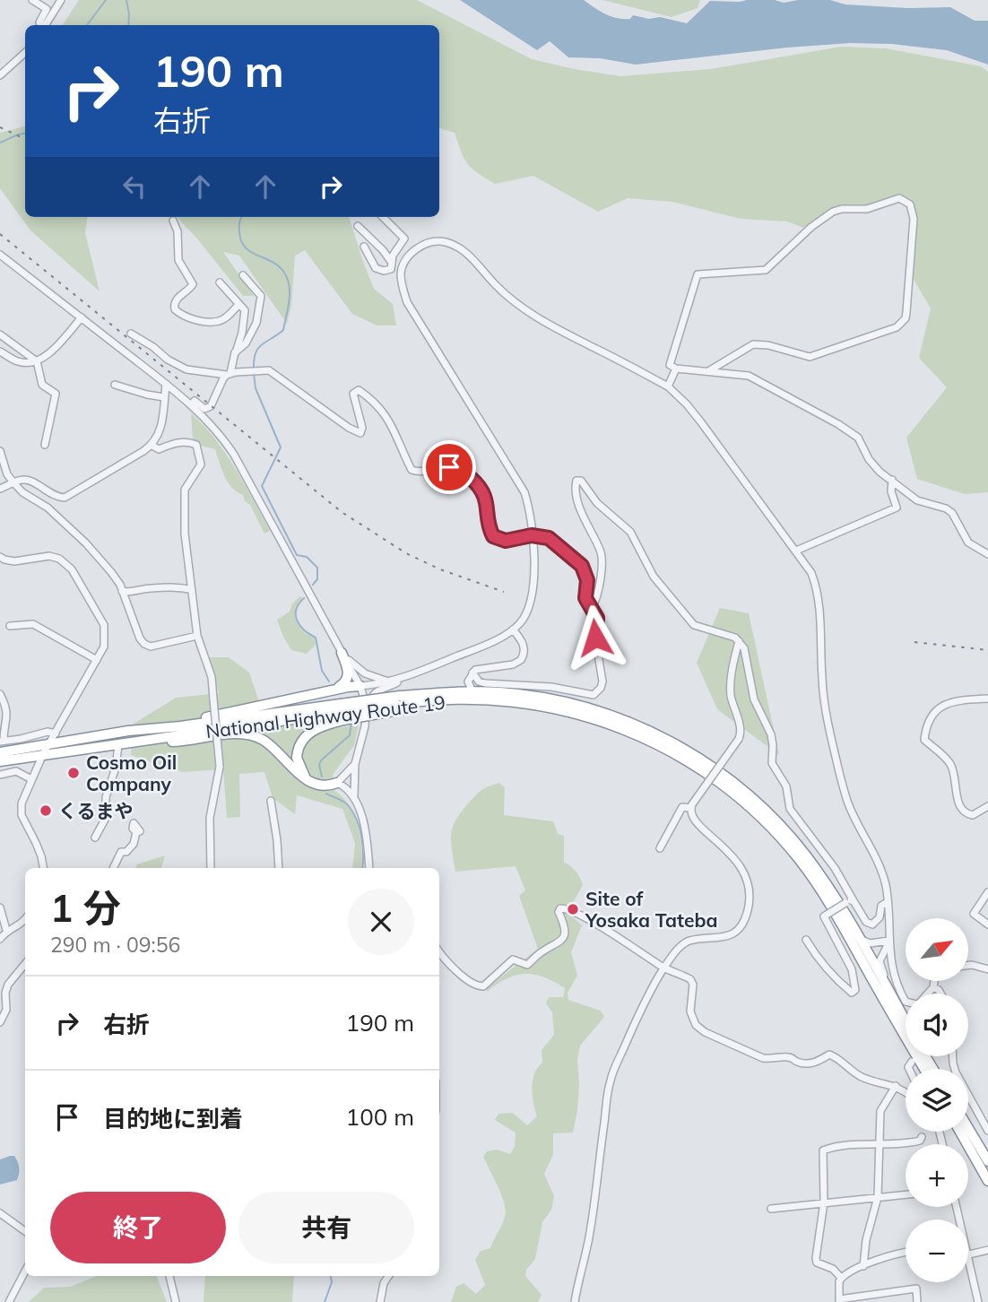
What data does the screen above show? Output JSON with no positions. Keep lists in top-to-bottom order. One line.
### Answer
{"streets":{"highway":["National Highway Route 19"]},"places":["Cosmo Oil Company","くるまや","Site of Yosaka Tateba"],"north":"top right","page":{"turn":["190 m","右折"],"heading":["1 分","290 m · 09:56"],"map_buttons":["+","−"],"list":[{"name":"右折","value":"190 m"},{"name":"目的地に到着","value":"100 m"}],"buttons":["終了","共有"]}}
